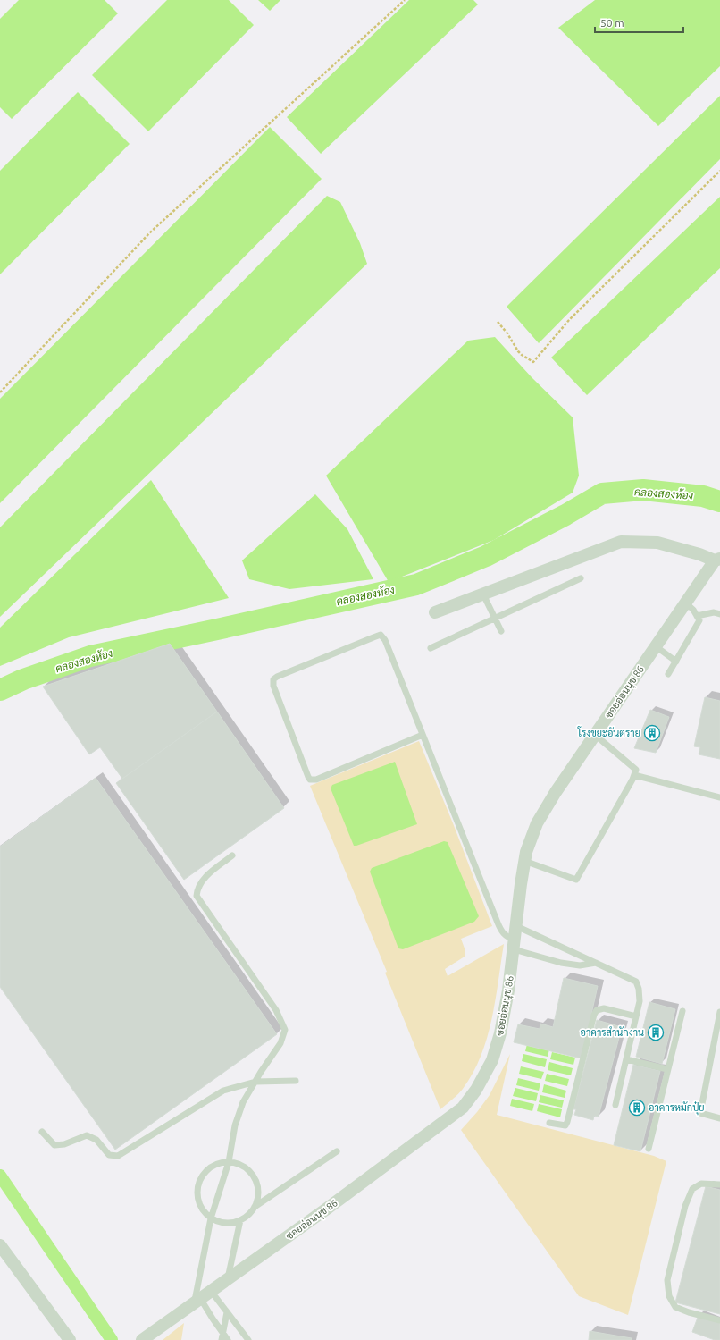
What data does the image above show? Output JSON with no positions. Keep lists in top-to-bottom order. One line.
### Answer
{"streets":{"street":["ซอยอ่อนนุช 86"]},"water":["คลองสองห้อง"],"places":{"building":["โรงขยะอันตราย","อาคารสำนักงาน","อาคารหมักปุ๋ย"]},"scale_bar":"50 m"}
